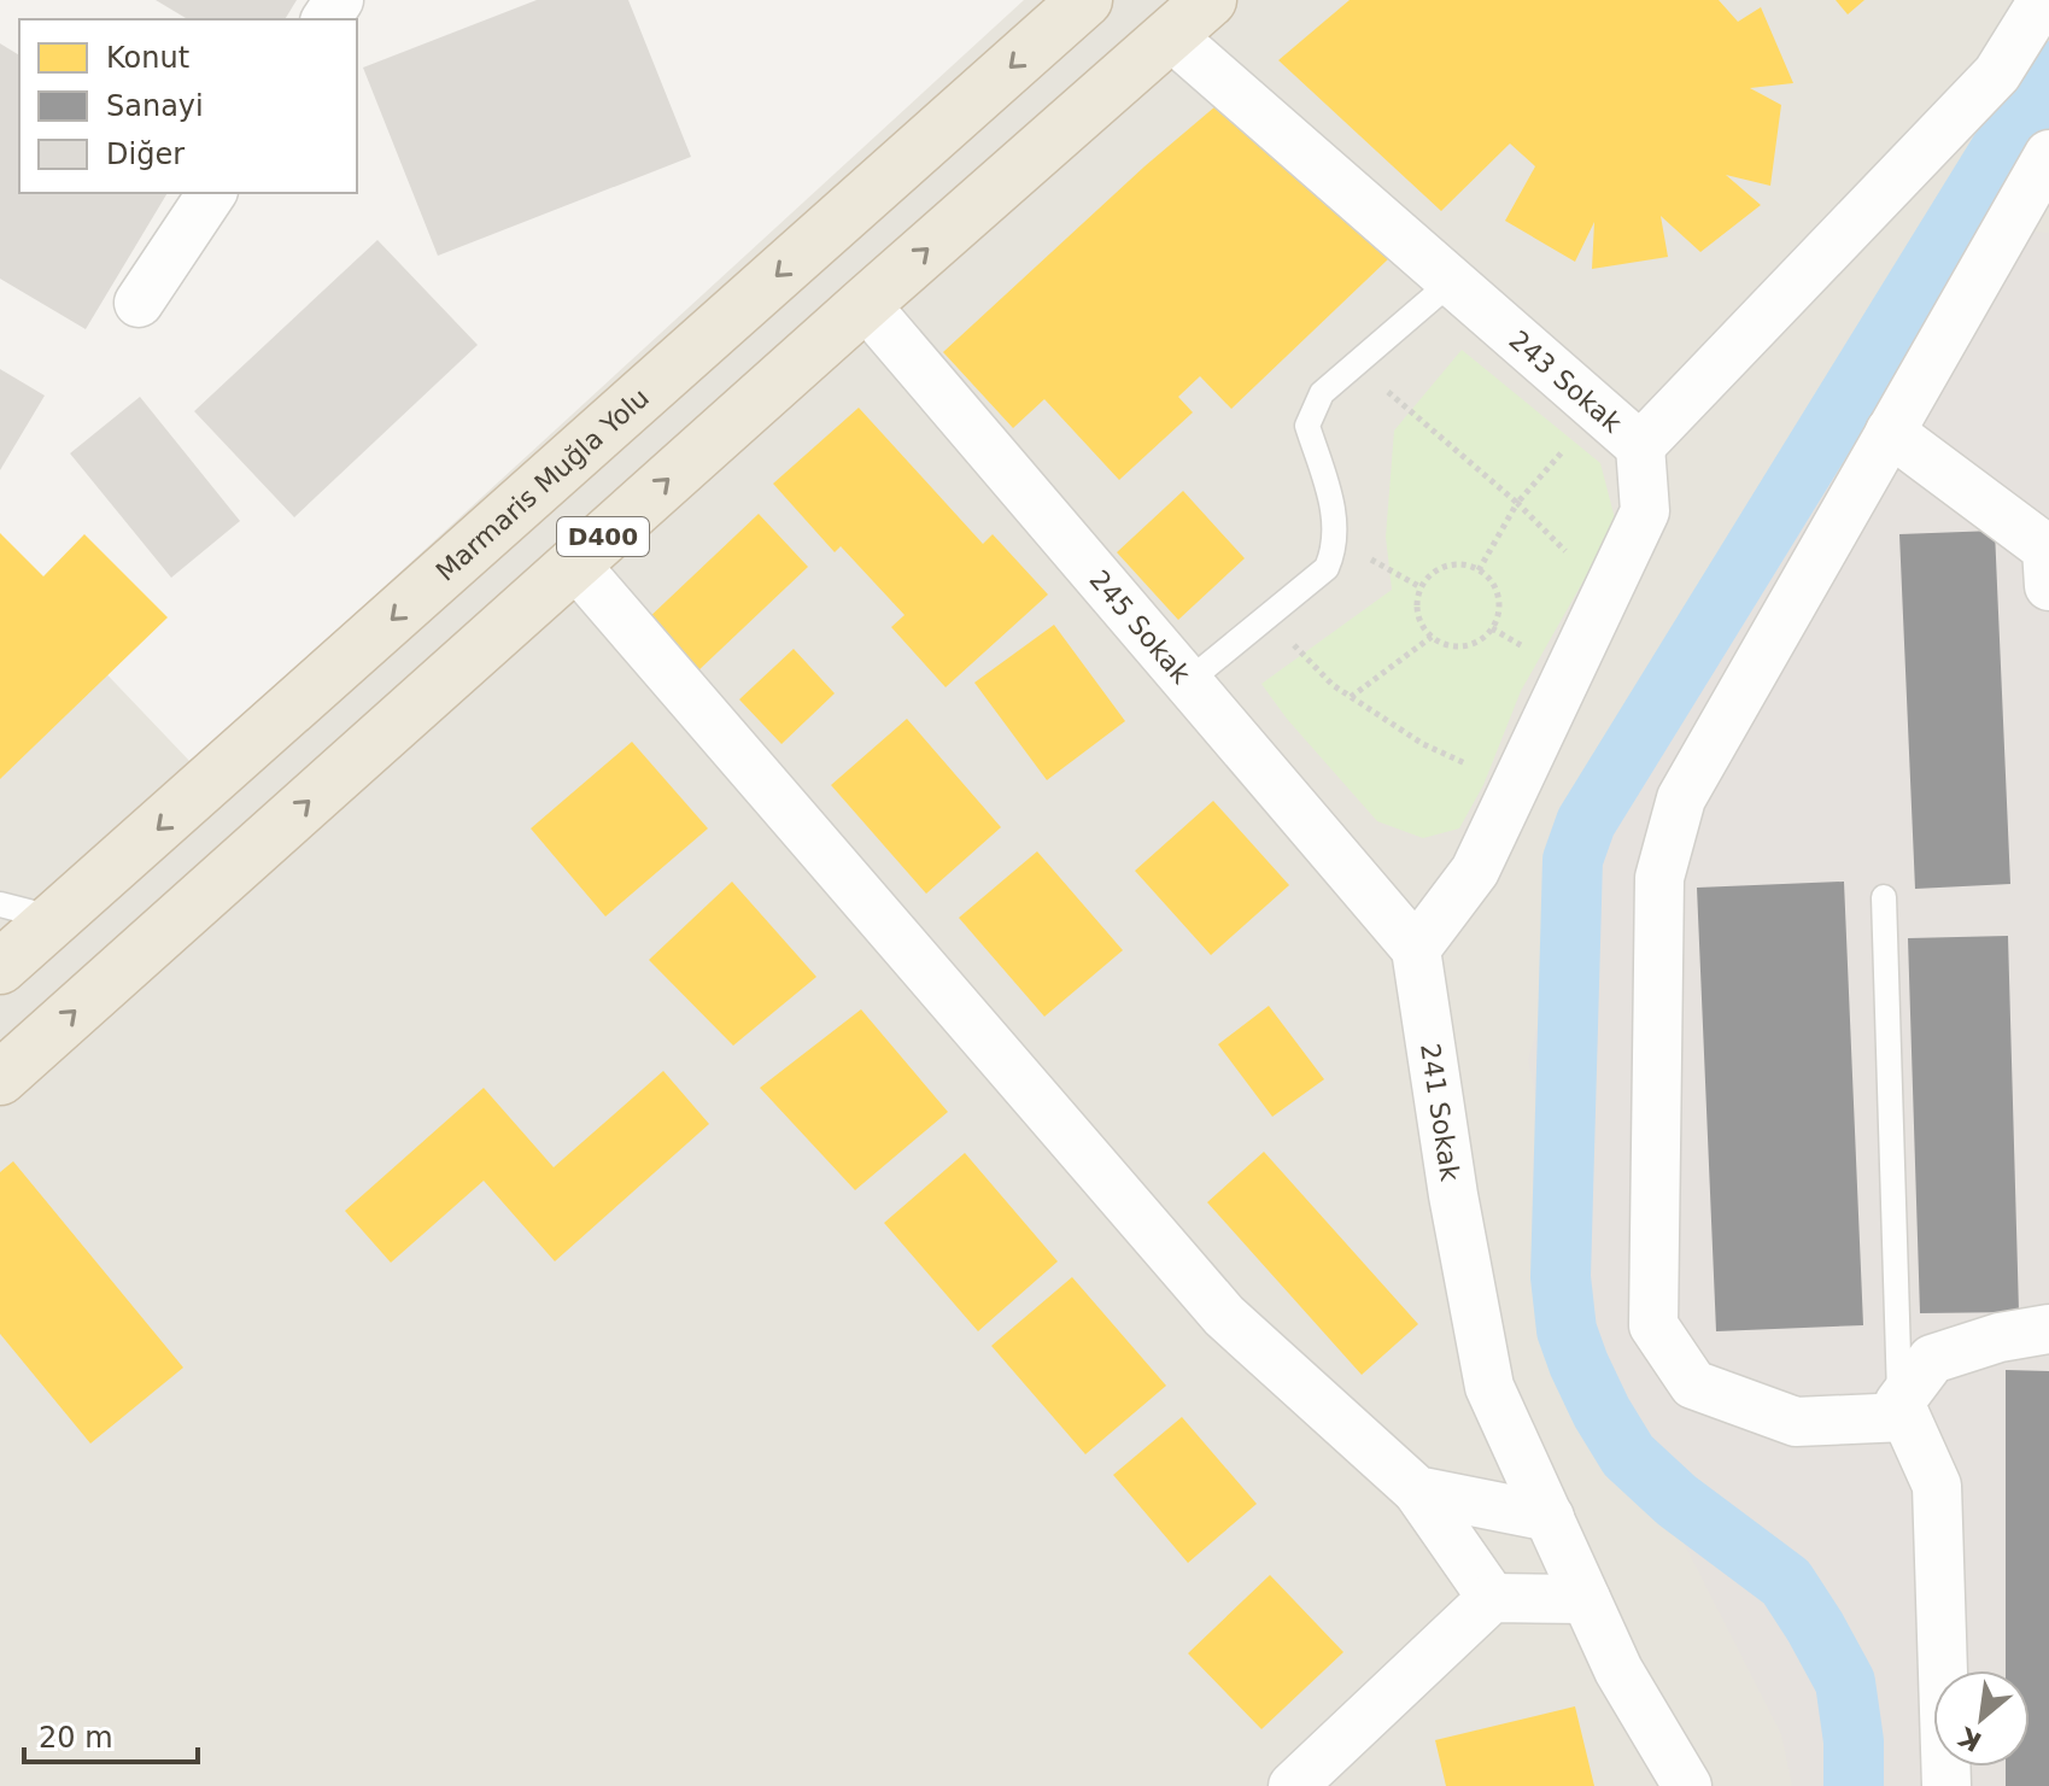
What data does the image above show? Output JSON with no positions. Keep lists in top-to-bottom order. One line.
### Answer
{"streets":{"highway":["Marmaris Muğla Yolu","D400"],"street":["243 Sokak","245 Sokak","241 Sokak"]},"crossings":[["243 Sokak","D400"],["D400","245 Sokak"],["245 Sokak","241 Sokak"]],"legend":["Konut","Sanayi","Diğer"],"scale_bar":"20 m","north":"bottom left"}
